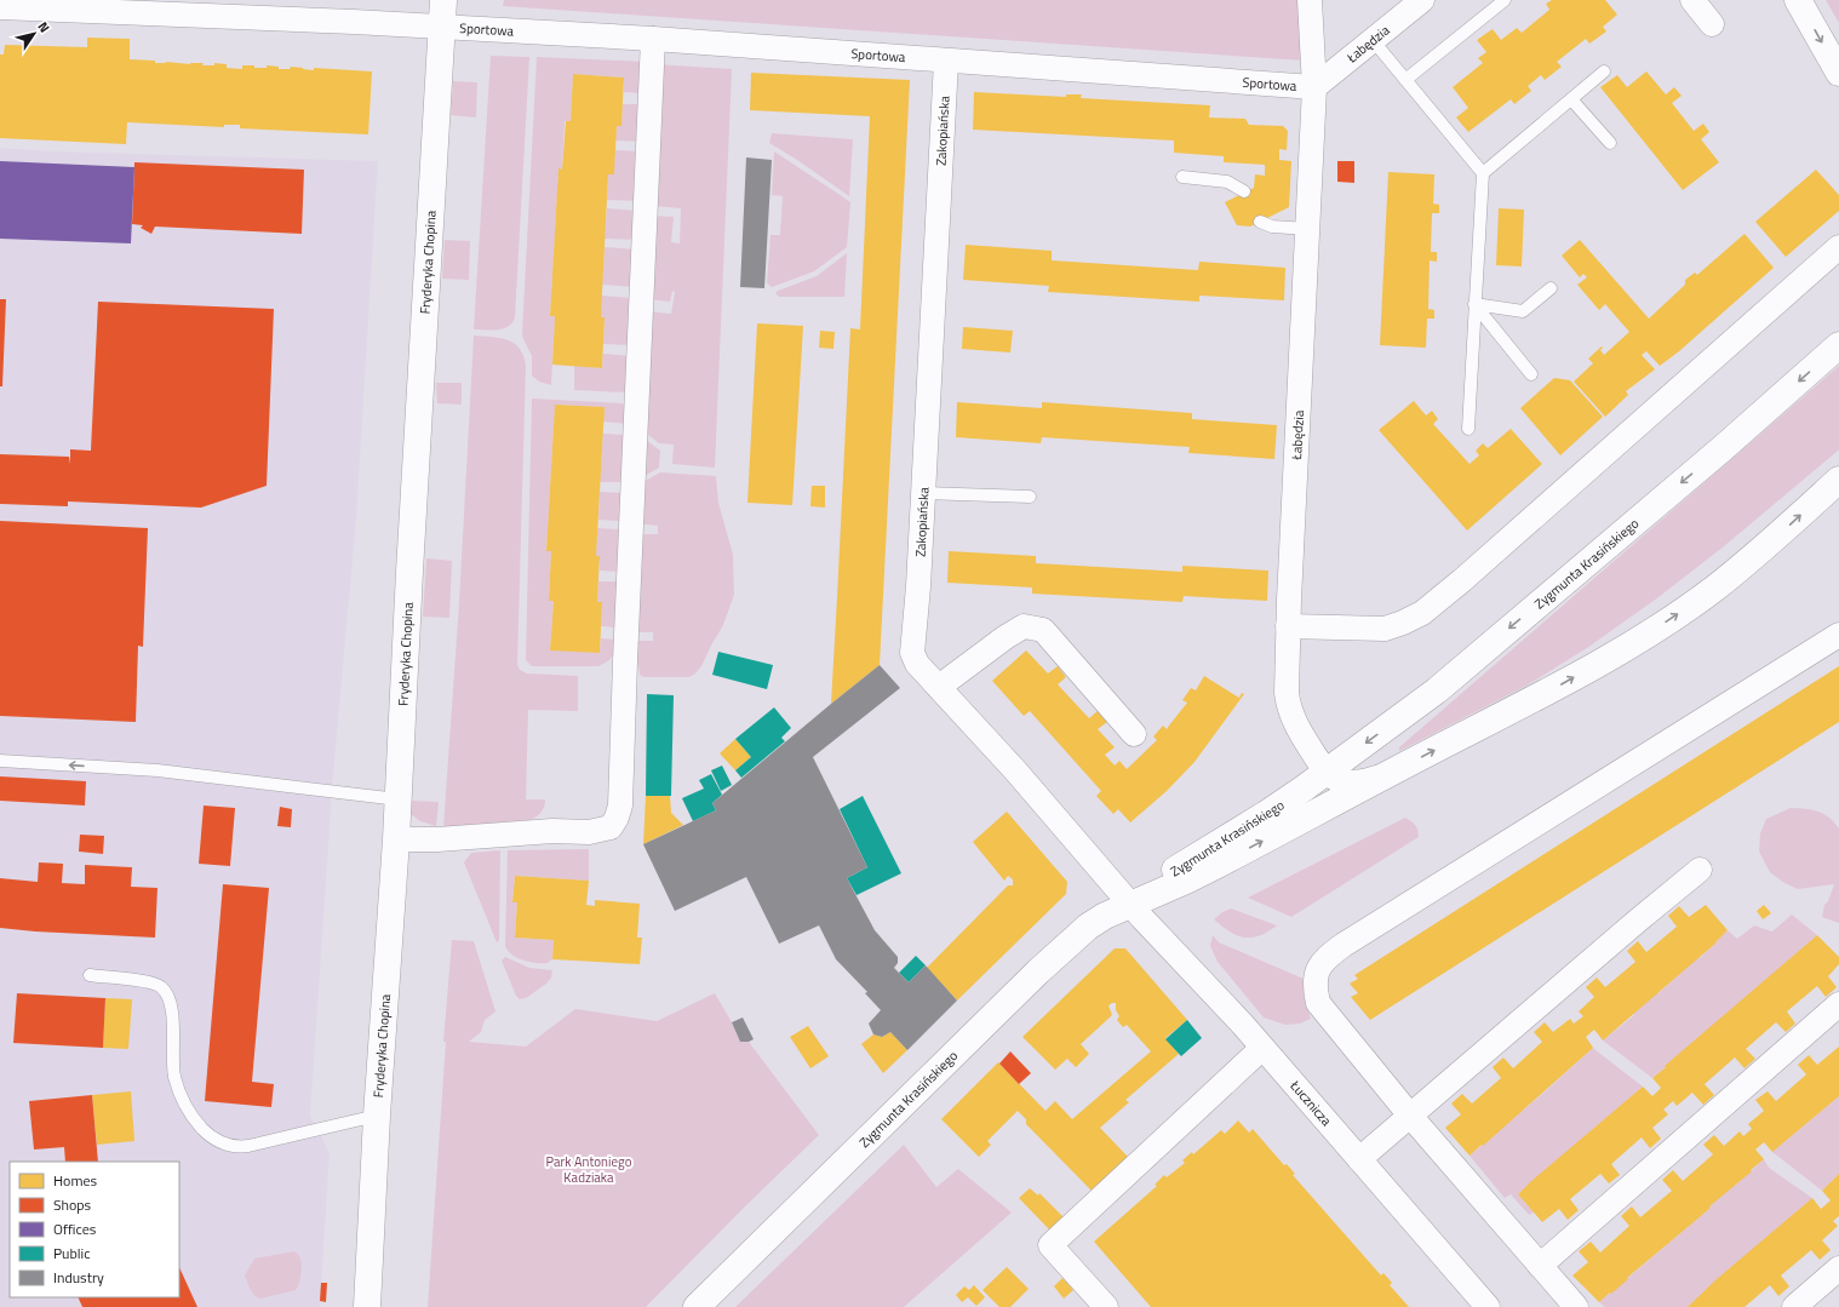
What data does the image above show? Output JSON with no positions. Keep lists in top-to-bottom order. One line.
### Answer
{"streets":{"street":["Sportowa","Łabędzia","Zakopiańska","Fryderyka Chopina","Zygmunta Krasińskiego","Łucznicza"]},"crossings":[["Sportowa","Łabędzia"],["Sportowa","Zakopiańska"],["Sportowa","Fryderyka Chopina"],["Łabędzia","Zygmunta Krasińskiego"],["Zakopiańska","Zygmunta Krasińskiego"],["Zakopiańska","Łucznicza"],["Zygmunta Krasińskiego","Łucznicza"]],"parks":["Park Antoniego Kadziaka"],"legend":["Homes","Shops","Offices","Public","Industry"],"north":"top right"}
